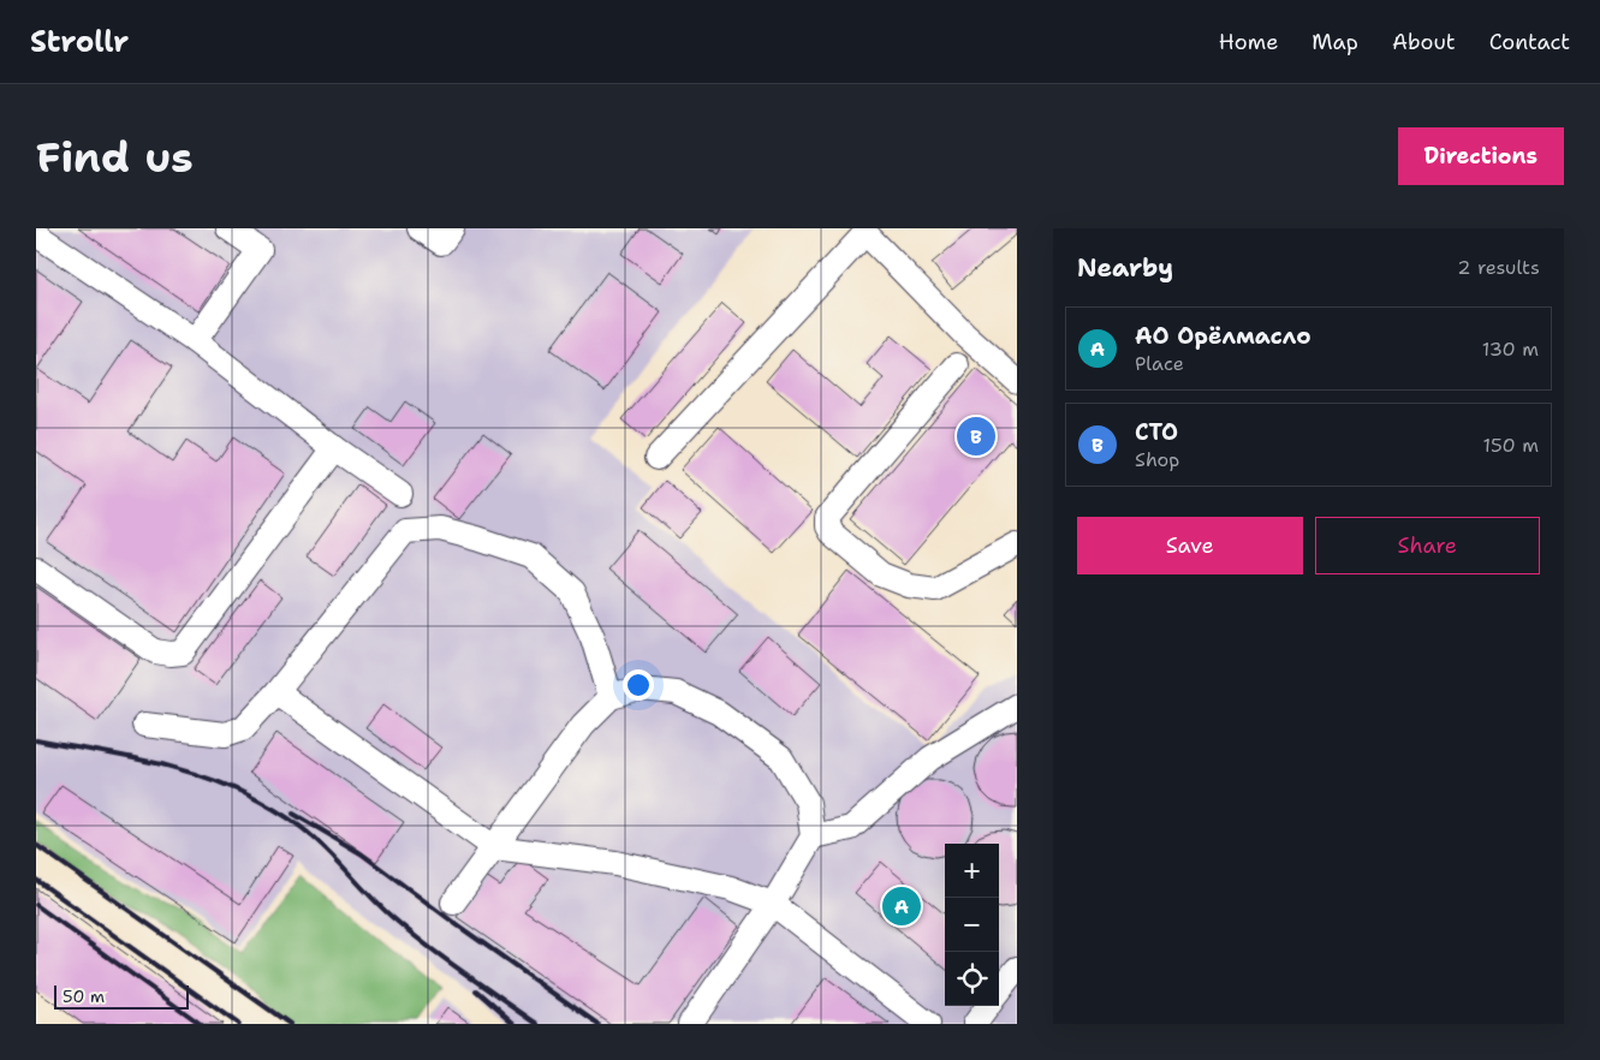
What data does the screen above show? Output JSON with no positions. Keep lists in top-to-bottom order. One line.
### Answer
{"scale_bar":"50 m","page":{"header":"Strollr","nav":["Home","Map","About","Contact"],"buttons":["Directions",["Save","Share"]],"title":"Find us","heading":["Nearby","2 results"],"list":[{"mark":"A","name":"АО Орёлмасло","note":"Place","value":"130 m"},{"mark":"B","name":"СТО","note":"Shop","value":"150 m"}],"pins":["B","A"],"map_buttons":["+","−"],"scale":"50 m"}}
